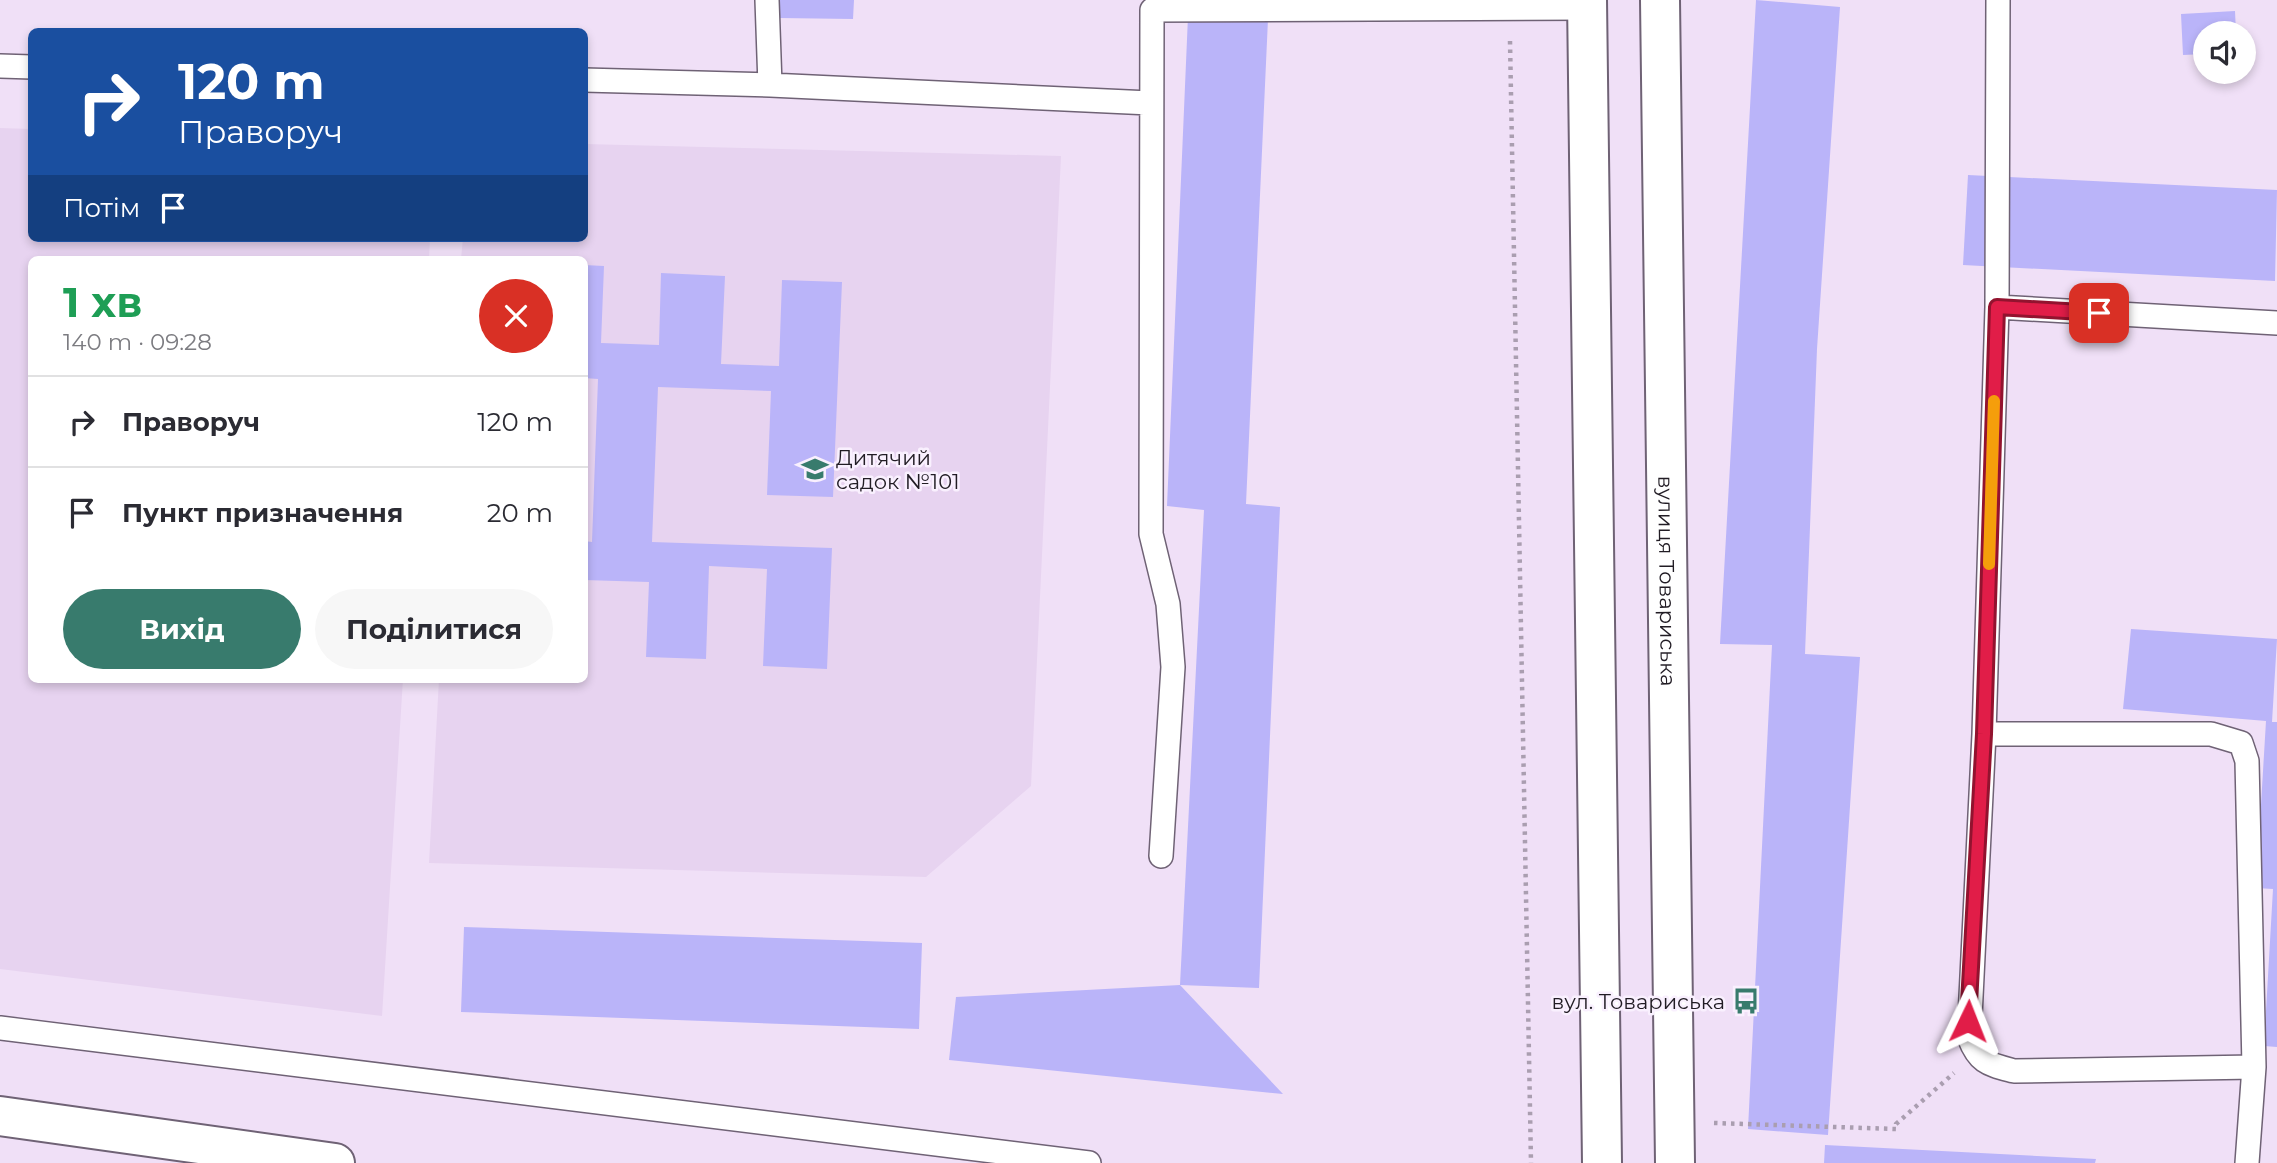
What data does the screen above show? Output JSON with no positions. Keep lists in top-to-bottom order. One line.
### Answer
{"streets":{"street":["вулиця Товариська"]},"places":{"school or university":["Дитячий садок №101"],"bus stop":["вул. Товариська"]},"page":{"turn":["120 m","Праворуч"],"then":"Потім","heading":["1 хв","140 m · 09:28"],"list":[{"name":"Праворуч","value":"120 m"},{"name":"Пункт призначення","value":"20 m"}],"buttons":["Вихід","Поділитися"]}}
